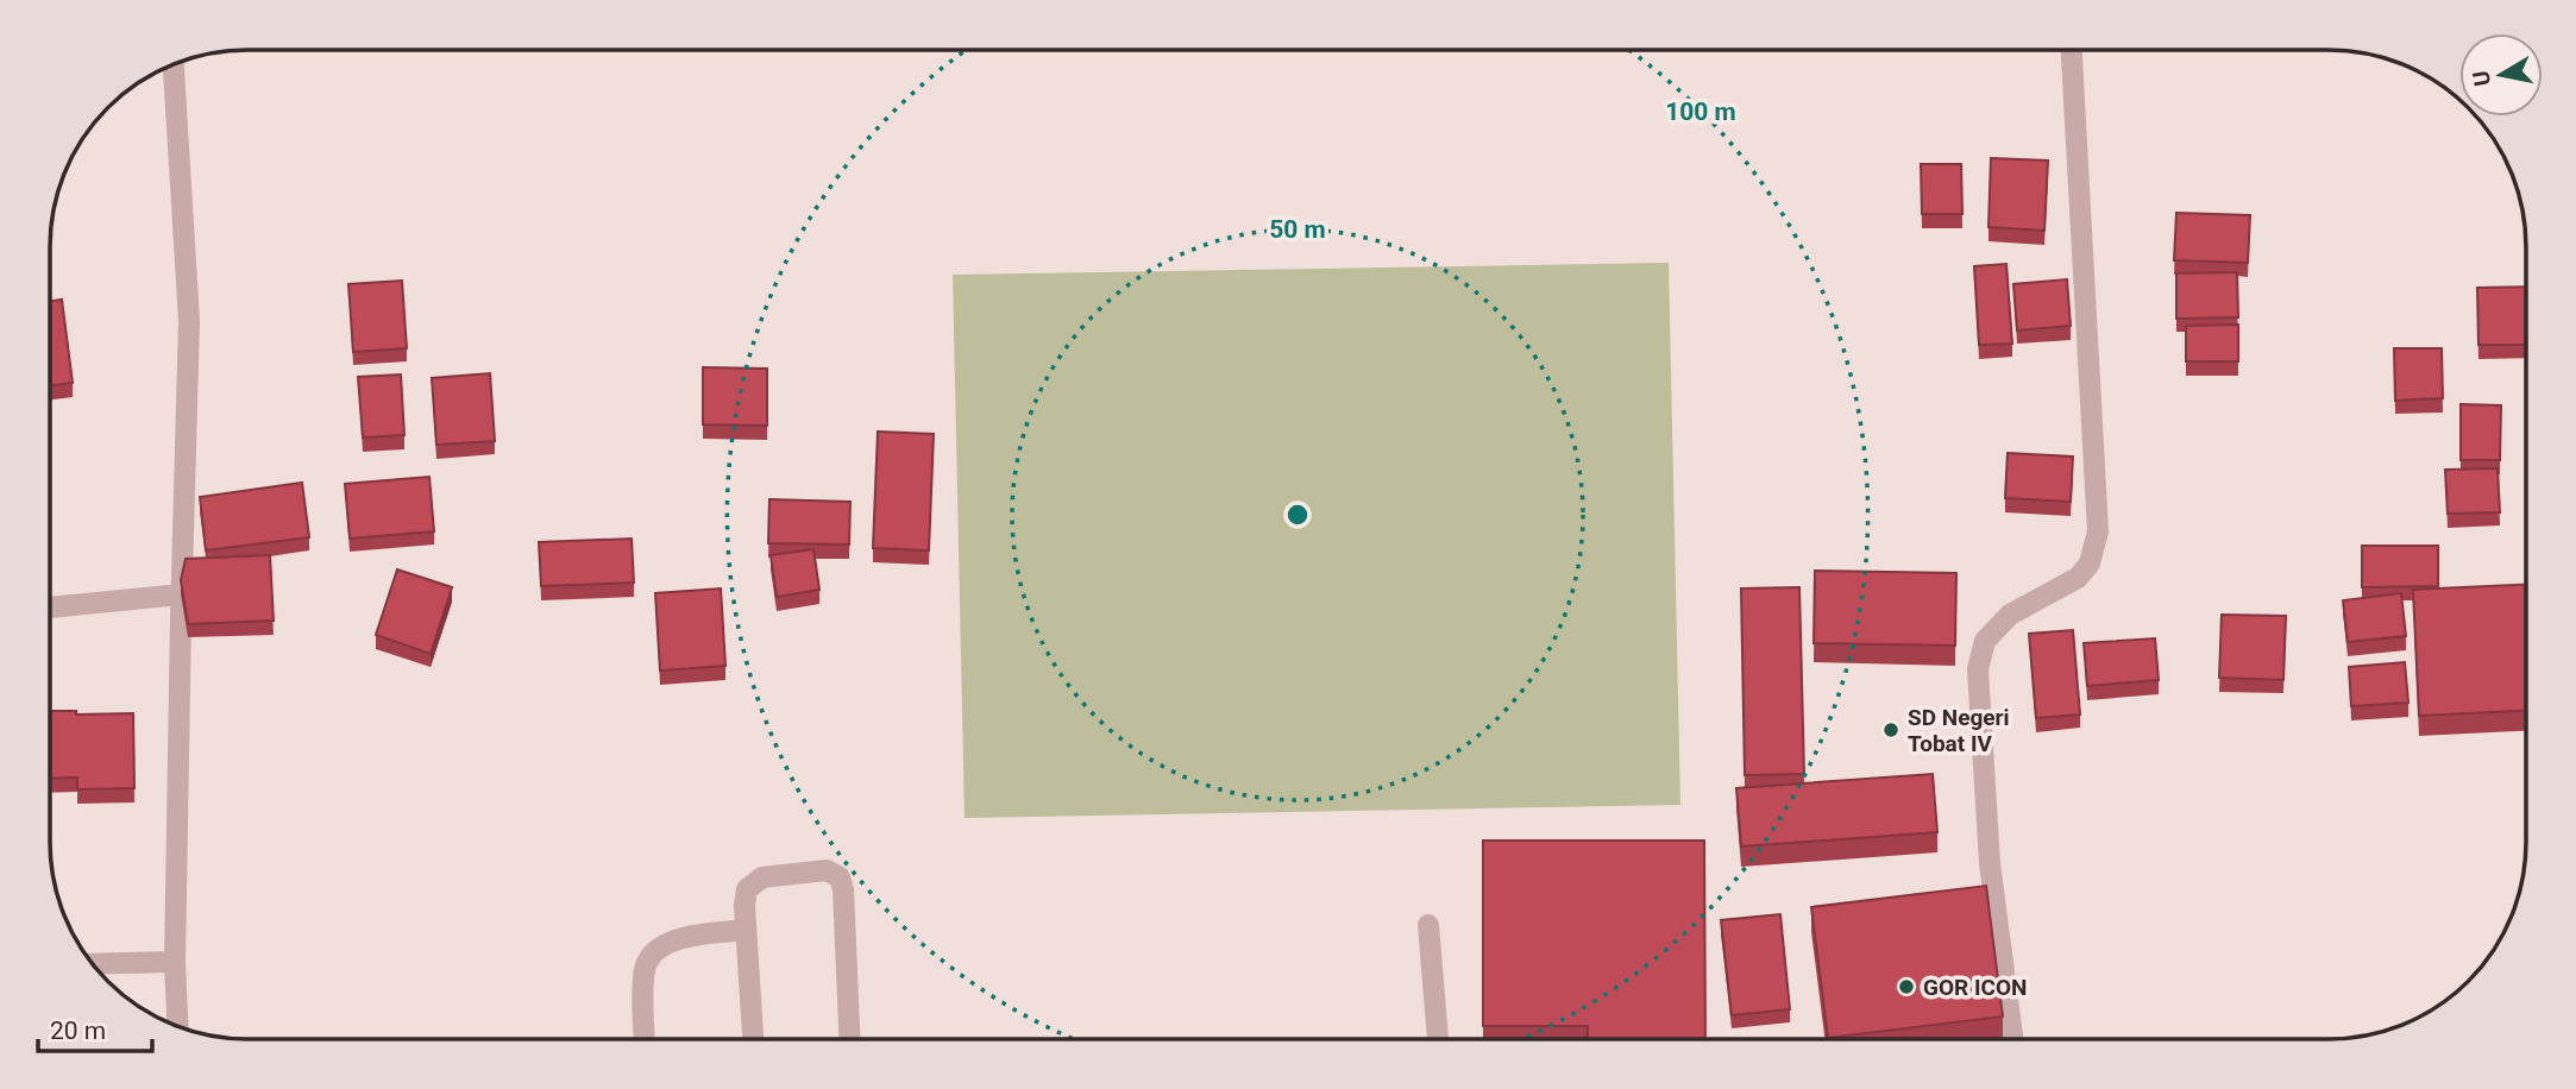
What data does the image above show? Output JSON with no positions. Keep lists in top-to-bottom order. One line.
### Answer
{"places":["SD Negeri Tobat IV","GOR ICON"],"scale_bar":"20 m","north":"left","rings":["100 m","50 m"]}
